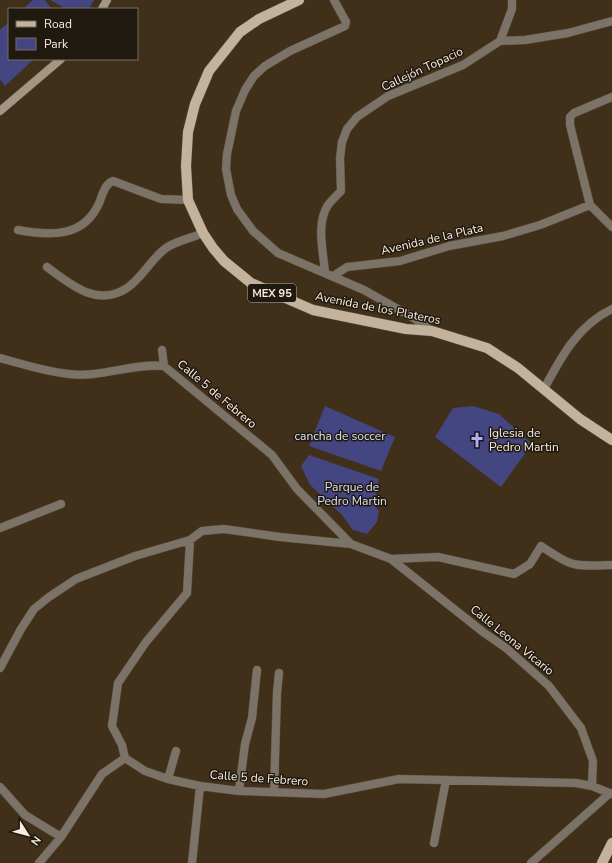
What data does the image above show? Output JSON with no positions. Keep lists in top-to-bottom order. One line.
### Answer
{"streets":{"main road":["MEX 95","Avenida de los Plateros"],"street":["Callejón Topacio","Avenida de la Plata","Calle 5 de Febrero","Calle Leona Vicario"]},"crossings":[["Callejón Topacio","Avenida de la Plata"],["Calle 5 de Febrero","Calle Leona Vicario"]],"parks":["cancha de soccer","Parque de Pedro Martin"],"places":{"church":["Iglesia de Pedro Martin"]},"legend":["Road","Park"],"north":"bottom right"}
